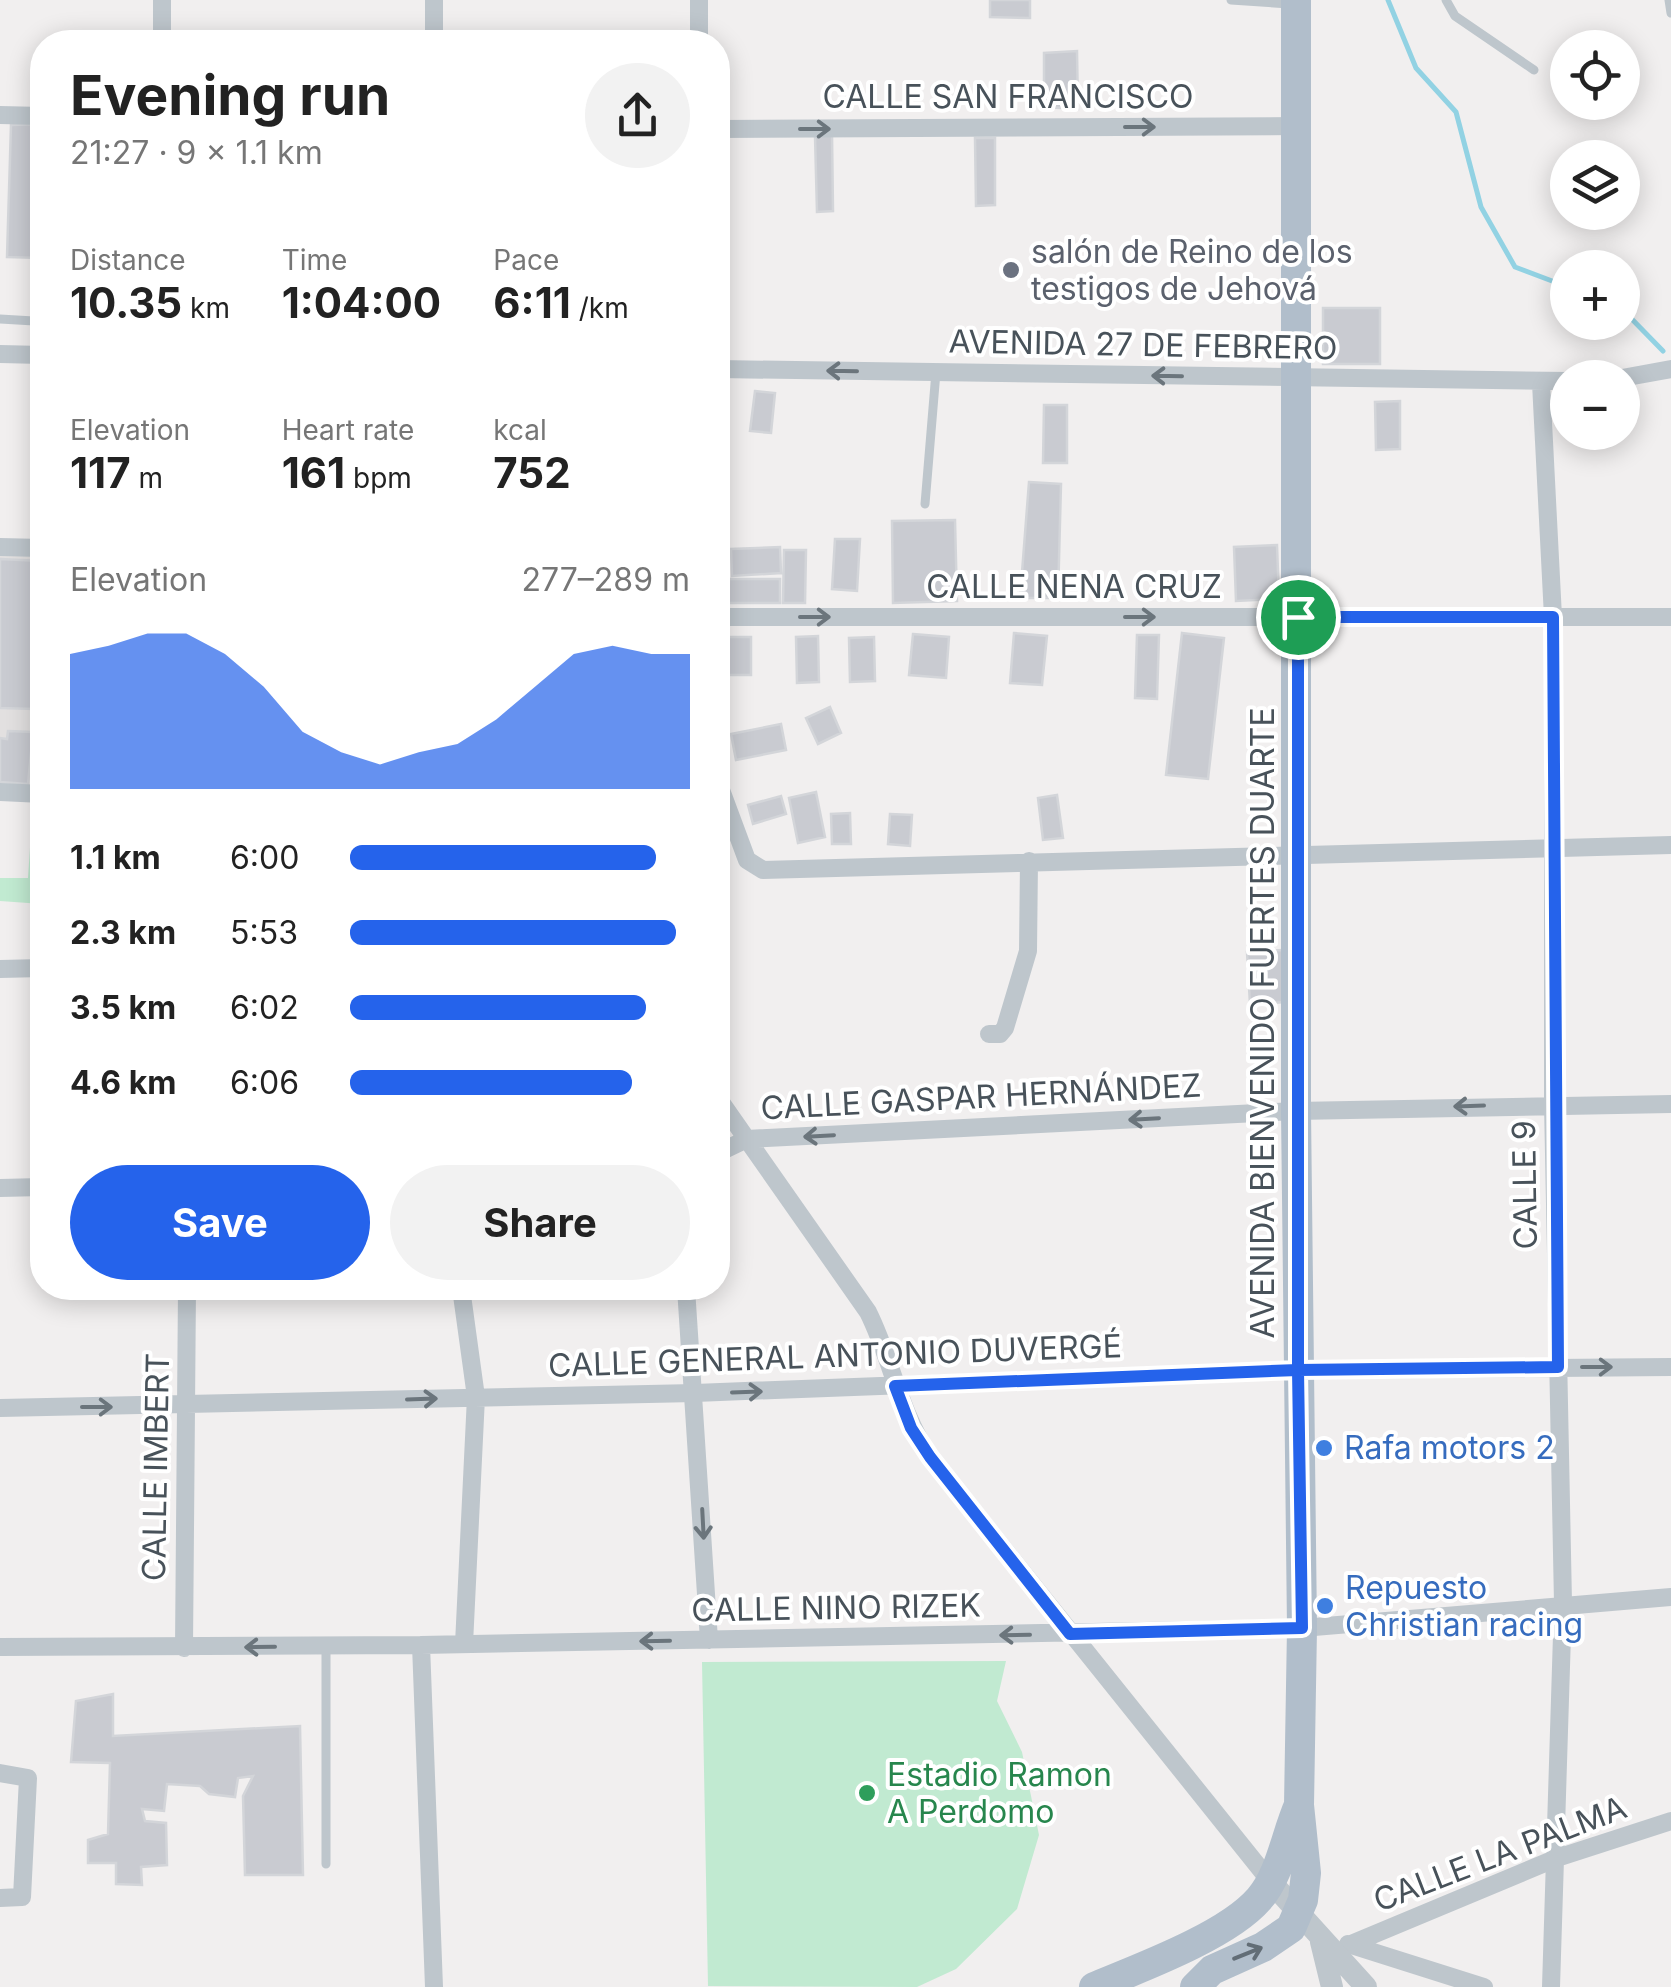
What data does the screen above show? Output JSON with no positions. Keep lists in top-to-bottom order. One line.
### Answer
{"streets":{"main road":["AVENIDA BIENVENIDO FUERTES DUARTE"],"street":["CALLE SAN FRANCISCO","AVENIDA 27 DE FEBRERO","CALLE NENA CRUZ","CALLE GASPAR HERNÁNDEZ","CALLE 9","CALLE GENERAL ANTONIO DUVERGÉ","CALLE IMBERT","CALLE NINO RIZEK","CALLE LA PALMA"]},"crossings":[["CALLE SAN FRANCISCO","AVENIDA BIENVENIDO FUERTES DUARTE"],["AVENIDA 27 DE FEBRERO","AVENIDA BIENVENIDO FUERTES DUARTE"],["AVENIDA 27 DE FEBRERO","CALLE 9"],["CALLE NENA CRUZ","AVENIDA BIENVENIDO FUERTES DUARTE"],["CALLE NENA CRUZ","CALLE 9"],["AVENIDA BIENVENIDO FUERTES DUARTE","CALLE GASPAR HERNÁNDEZ"],["AVENIDA BIENVENIDO FUERTES DUARTE","CALLE GENERAL ANTONIO DUVERGÉ"],["AVENIDA BIENVENIDO FUERTES DUARTE","CALLE NINO RIZEK"],["CALLE GASPAR HERNÁNDEZ","CALLE 9"],["CALLE 9","CALLE GENERAL ANTONIO DUVERGÉ"],["CALLE 9","CALLE NINO RIZEK"],["CALLE 9","CALLE LA PALMA"],["CALLE GENERAL ANTONIO DUVERGÉ","CALLE IMBERT"],["CALLE IMBERT","CALLE NINO RIZEK"]],"one_way":["CALLE SAN FRANCISCO","AVENIDA 27 DE FEBRERO","CALLE NENA CRUZ","CALLE GASPAR HERNÁNDEZ","CALLE GENERAL ANTONIO DUVERGÉ","CALLE NINO RIZEK"],"places":["salón de Reino de los testigos de Jehová","Rafa motors 2","Repuesto Christian racing","Estadio Ramon A Perdomo"],"page":{"map_buttons":["+","−"],"heading":["Evening run","21:27 · 9 × 1.1 km"],"stats":[["Distance","10.35 km"],["Time","1:04:00"],["Pace","6:11 /km"],["Elevation","117 m"],["Heart rate","161 bpm"],["kcal","752"]],"chart":["Elevation","277–289 m"],"list":[{"name":"1.1 km","note":"6:00"},{"name":"2.3 km","note":"5:53"},{"name":"3.5 km","note":"6:02"},{"name":"4.6 km","note":"6:06"}],"buttons":["Save","Share"]}}
